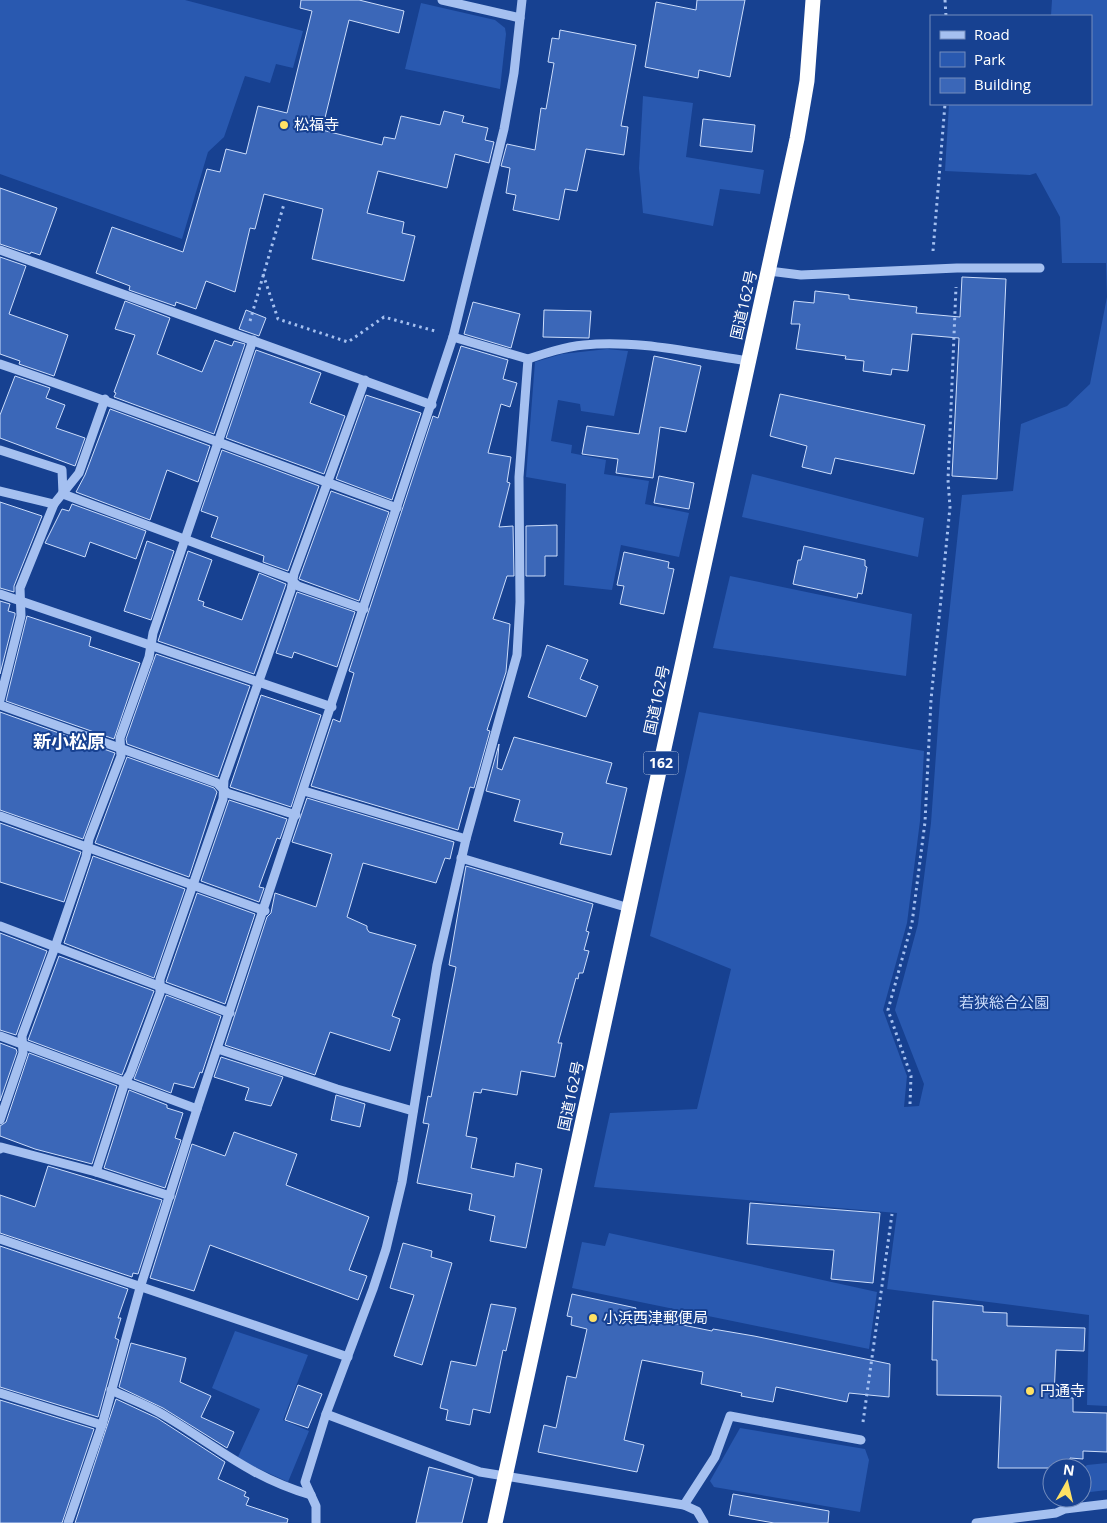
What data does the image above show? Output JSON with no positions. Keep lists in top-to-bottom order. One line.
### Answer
{"streets":{"highway":["国道162号","162"]},"districts":["新小松原"],"parks":["若狭総合公園"],"places":["松福寺","小浜西津郵便局","円通寺"],"legend":["Road","Park","Building"],"north":"top"}
